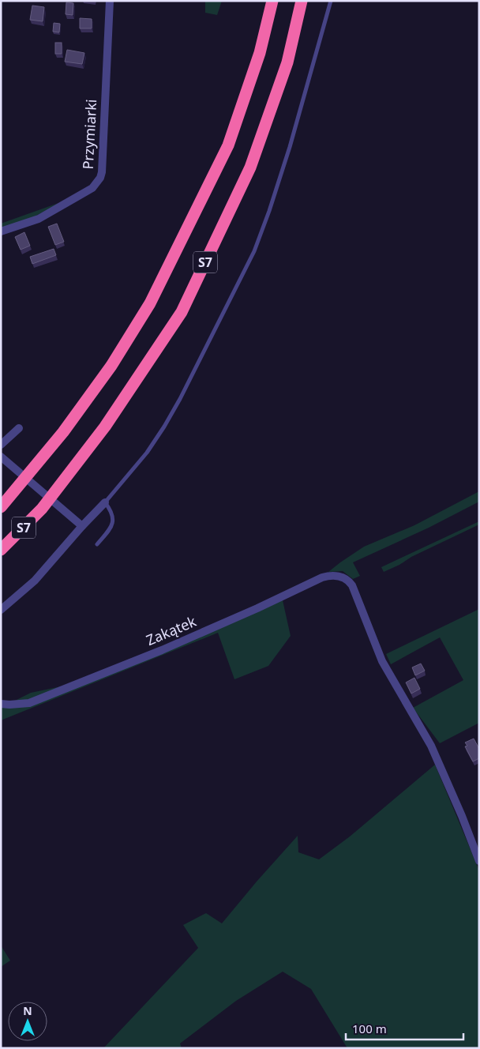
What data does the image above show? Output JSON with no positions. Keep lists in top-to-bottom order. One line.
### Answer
{"streets":{"highway":["S7"],"street":["Przymiarki","Zakątek"]},"scale_bar":"100 m","north":"top"}
